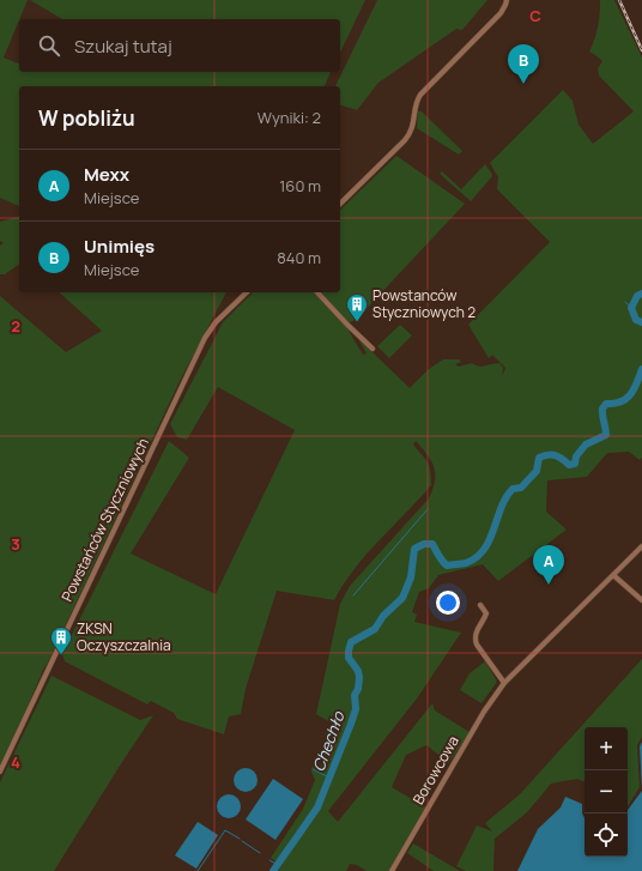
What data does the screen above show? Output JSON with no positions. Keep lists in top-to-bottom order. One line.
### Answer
{"streets":{"street":["Powstańców Styczniowych","Borowcowa"]},"water":["Chechło"],"places":{"building":["Powstanców Styczniowych 2","ZKSN Oczyszczalnia"]},"page":{"search":"Szukaj tutaj","pins":["B","A"],"heading":["W pobliżu","Wyniki: 2"],"list":[{"mark":"A","name":"Mexx","note":"Miejsce","value":"160 m"},{"mark":"B","name":"Unimięs","note":"Miejsce","value":"840 m"}],"map_buttons":["+","−"]},"grid":{"columns":["C"],"rows":["2","3","4"]}}
